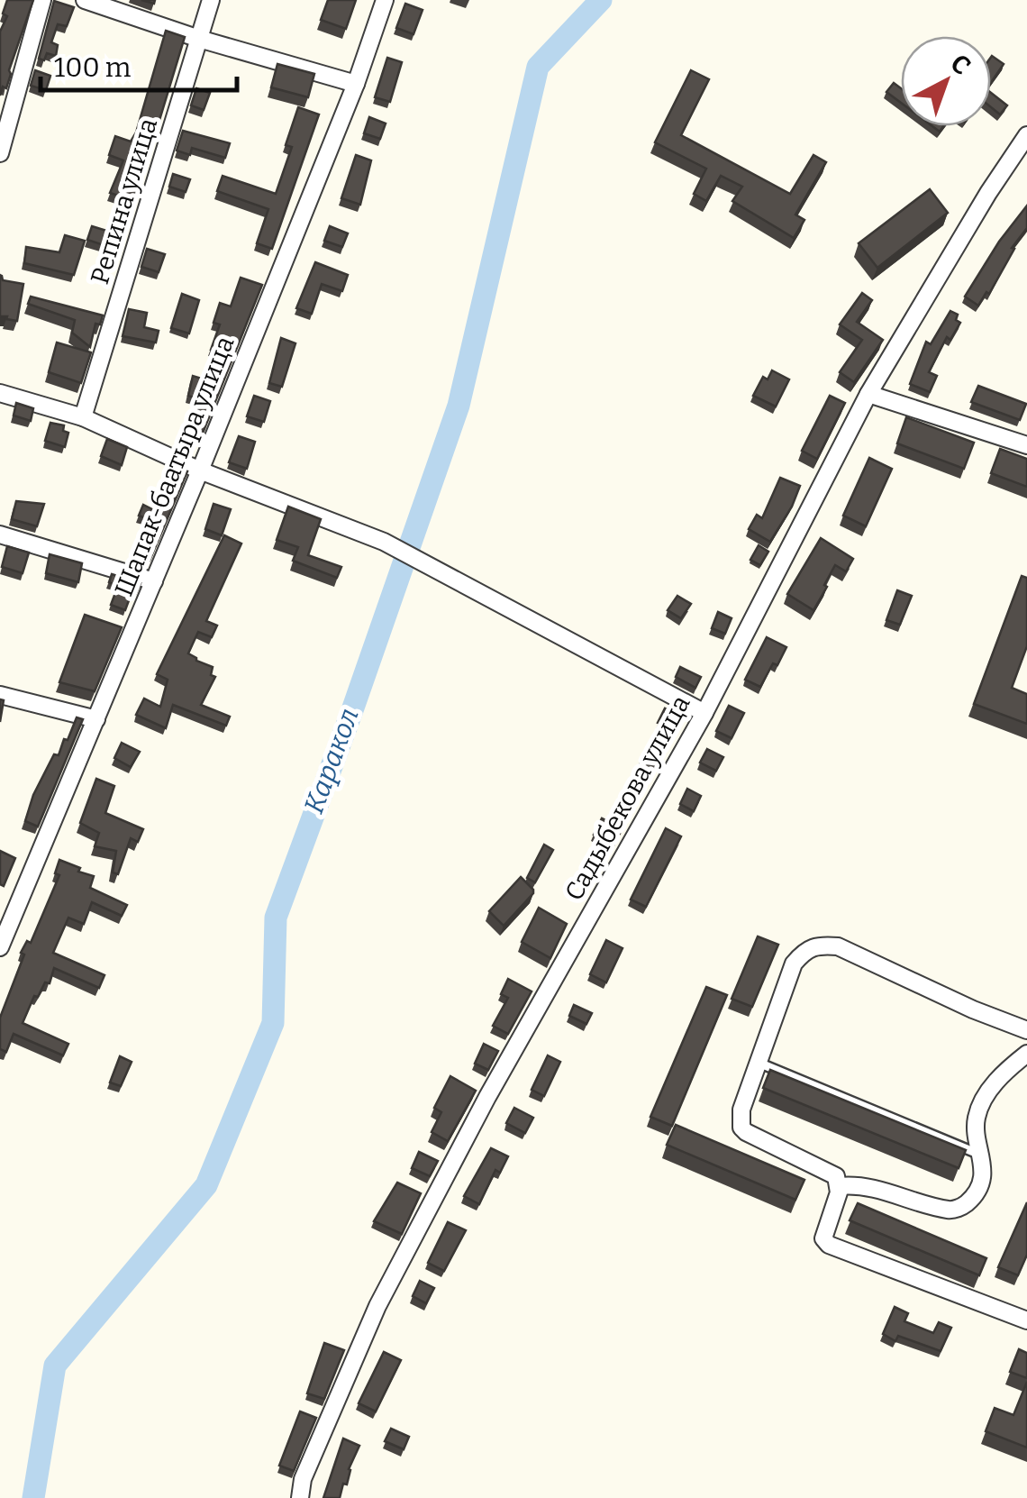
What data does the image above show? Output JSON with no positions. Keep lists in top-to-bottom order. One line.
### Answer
{"streets":{"street":["Репина улица","Шапак-баатыра улица","Садыбекова улица"]},"water":["Каракол"],"scale_bar":"100 m","north":"top right"}
